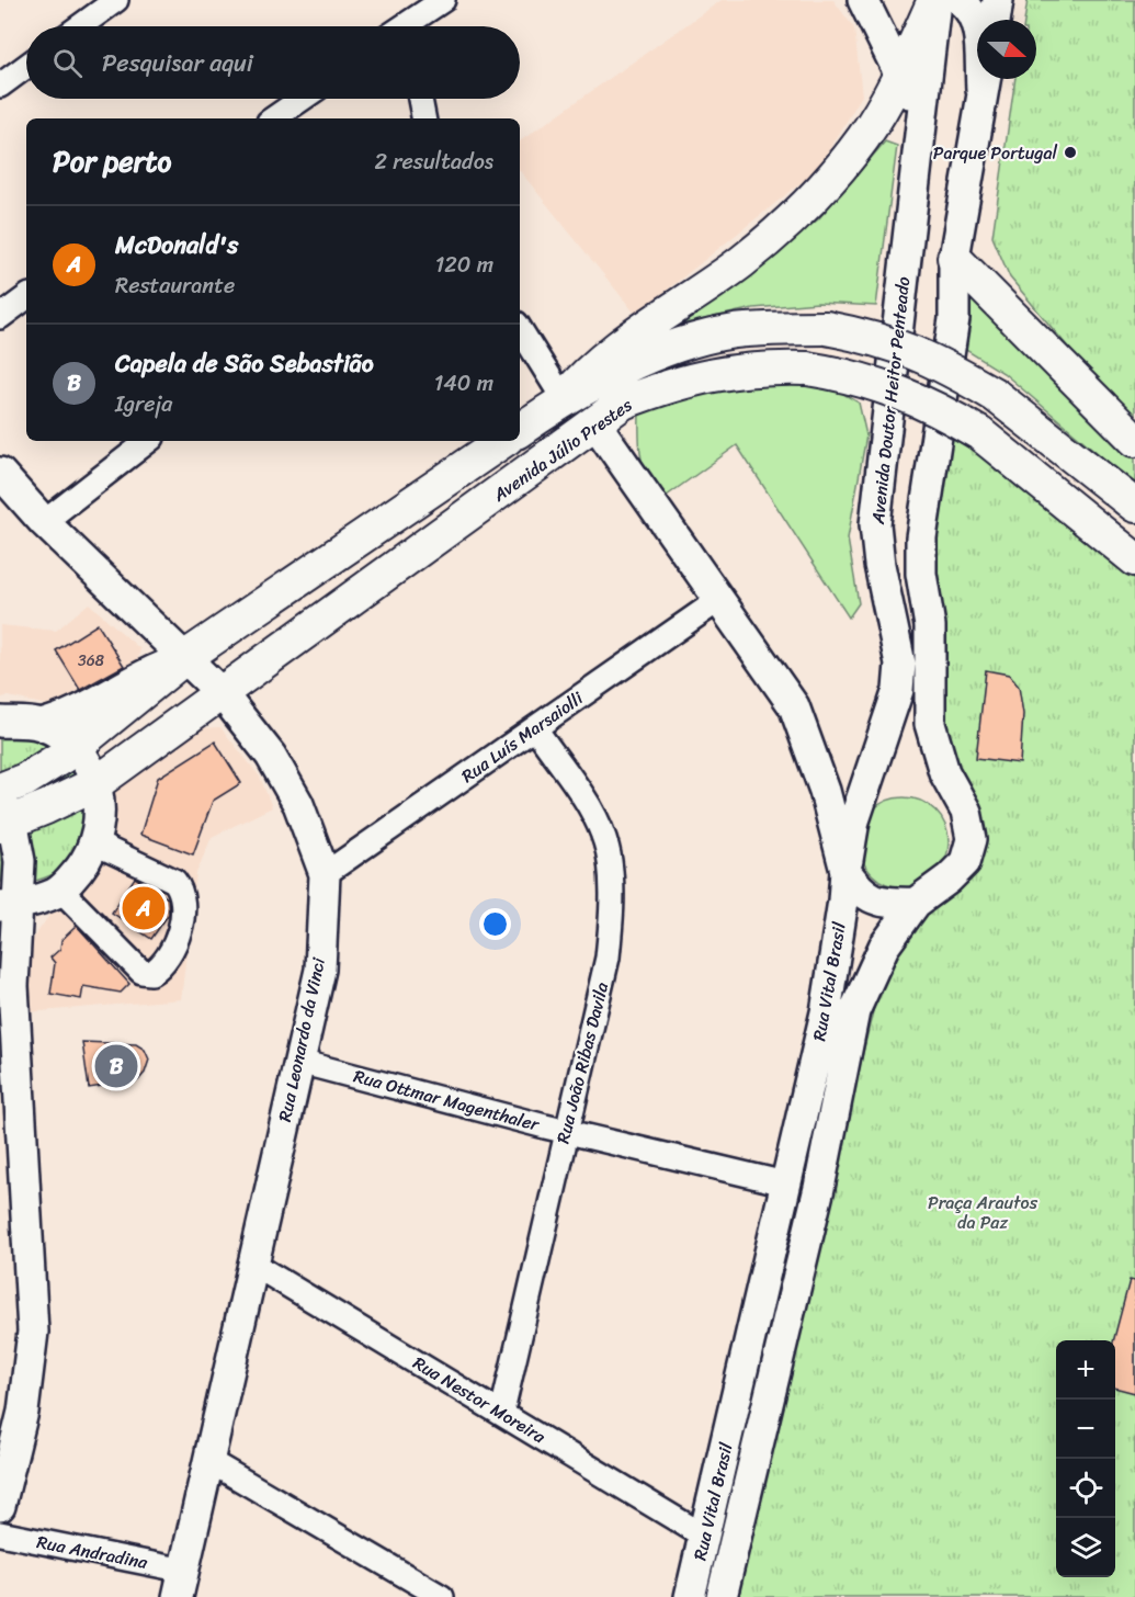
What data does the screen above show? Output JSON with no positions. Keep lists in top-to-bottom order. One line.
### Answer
{"streets":{"highway":["Avenida Júlio Prestes"],"main road":["Avenida Doutor Heitor Penteado","Rua Vital Brasil","Rua Leonardo da Vinci"],"street":["Rua Luís Marsaiolli","Rua João Ribas Davila","Rua Ottmar Magenthaler","Rua Nestor Moreira","Rua Andradina"]},"crossings":[["Avenida Doutor Heitor Penteado","Rua Vital Brasil"],["Avenida Júlio Prestes","Rua Vital Brasil"],["Avenida Júlio Prestes","Rua Leonardo da Vinci"],["Rua Luís Marsaiolli","Rua Vital Brasil"],["Rua Luís Marsaiolli","Rua Leonardo da Vinci"],["Rua Luís Marsaiolli","Rua João Ribas Davila"],["Rua Vital Brasil","Rua Ottmar Magenthaler"],["Rua Vital Brasil","Rua Nestor Moreira"],["Rua Leonardo da Vinci","Rua Ottmar Magenthaler"],["Rua Leonardo da Vinci","Rua Nestor Moreira"],["Rua Leonardo da Vinci","Rua Andradina"],["Rua João Ribas Davila","Rua Ottmar Magenthaler"],["Rua João Ribas Davila","Rua Nestor Moreira"]],"parks":["Praça Arautos da Paz"],"places":["Parque Portugal"],"house_numbers":["368"],"north":"right","page":{"search":"Pesquisar aqui","heading":["Por perto","2 resultados"],"list":[{"mark":"A","name":"McDonald's","note":"Restaurante","value":"120 m"},{"mark":"B","name":"Capela de São Sebastião","note":"Igreja","value":"140 m"}],"pins":["A","B"],"map_buttons":["+","−"]}}
